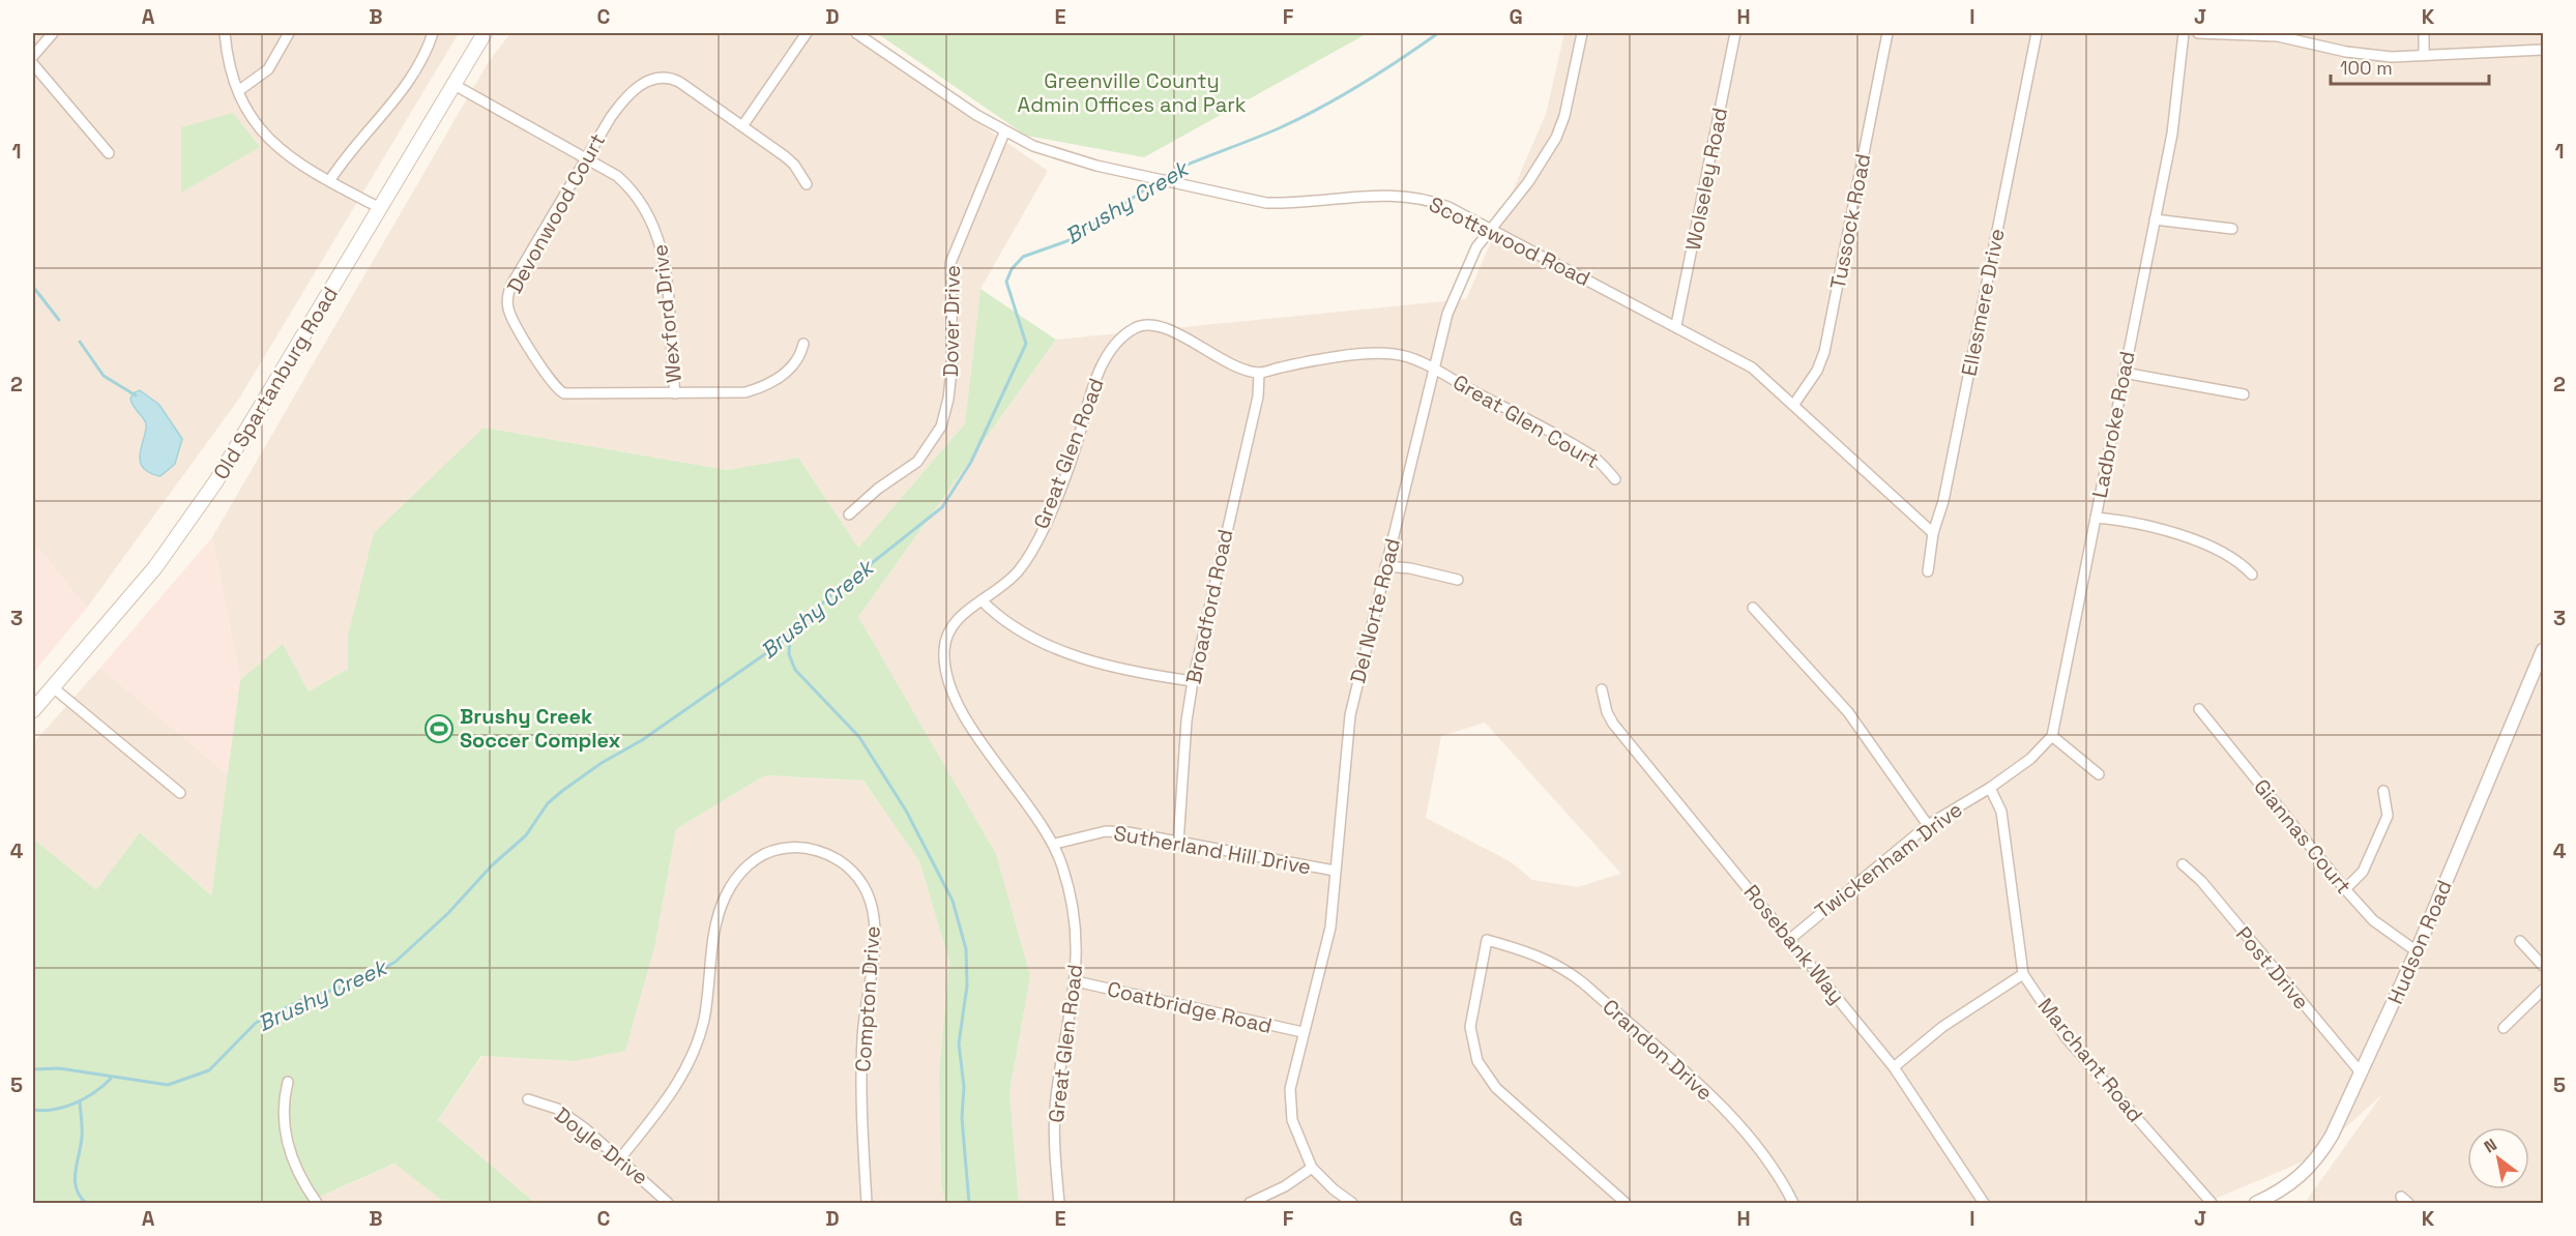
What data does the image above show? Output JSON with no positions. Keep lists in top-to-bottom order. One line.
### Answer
{"streets":{"main road":["Old Spartanburg Road"],"street":["Wolseley Road","Devonwood Court","Tussock Road","Scottswood Road","Ellesmere Drive","Wexford Drive","Dover Drive","Great Glen Court","Ladbroke Road","Great Glen Road","Broadford Road","Del Norte Road","Giannas Court","Sutherland Hill Drive","Twickenham Drive","Hudson Road","Rosebank Way","Post Drive","Compton Drive","Coatbridge Road","Crandon Drive","Marchant Road","Doyle Drive"]},"crossings":[["Wolseley Road","Scottswood Road"],["Devonwood Court","Wexford Drive"],["Tussock Road","Scottswood Road"],["Scottswood Road","Ellesmere Drive"],["Scottswood Road","Dover Drive"],["Scottswood Road","Del Norte Road"],["Wexford Drive","Old Spartanburg Road"],["Great Glen Court","Great Glen Road"],["Great Glen Court","Del Norte Road"],["Great Glen Road","Broadford Road"],["Great Glen Road","Del Norte Road"],["Great Glen Road","Sutherland Hill Drive"],["Great Glen Road","Coatbridge Road"],["Broadford Road","Sutherland Hill Drive"],["Del Norte Road","Sutherland Hill Drive"],["Del Norte Road","Coatbridge Road"],["Giannas Court","Hudson Road"],["Twickenham Drive","Rosebank Way"],["Twickenham Drive","Marchant Road"],["Hudson Road","Post Drive"],["Compton Drive","Doyle Drive"]],"water":["Brushy Creek"],"parks":["Greenville County Admin Offices and Park"],"places":{"sports":["Brushy Creek Soccer Complex"]},"scale_bar":"100 m","north":"top left","grid":{"columns":["A","B","C","D","E","F","G","H","I","J","K"],"rows":["1","2","3","4","5"]}}
